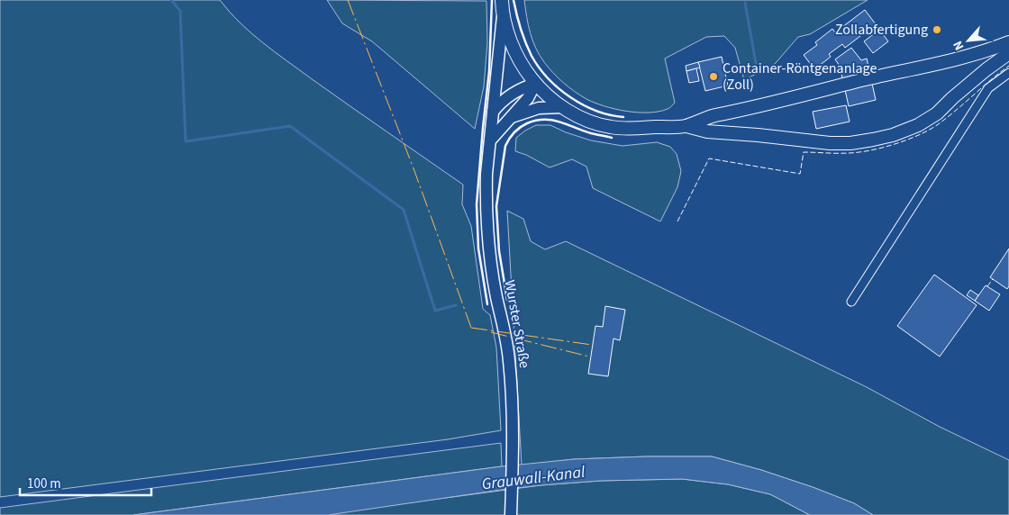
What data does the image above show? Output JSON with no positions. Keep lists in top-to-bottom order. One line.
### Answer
{"streets":{"main road":["Wurster Straße"]},"water":["Grauwall-Kanal"],"places":["Zollabfertigung","Container-Röntgenanlage (Zoll)"],"scale_bar":"100 m","north":"bottom left"}
